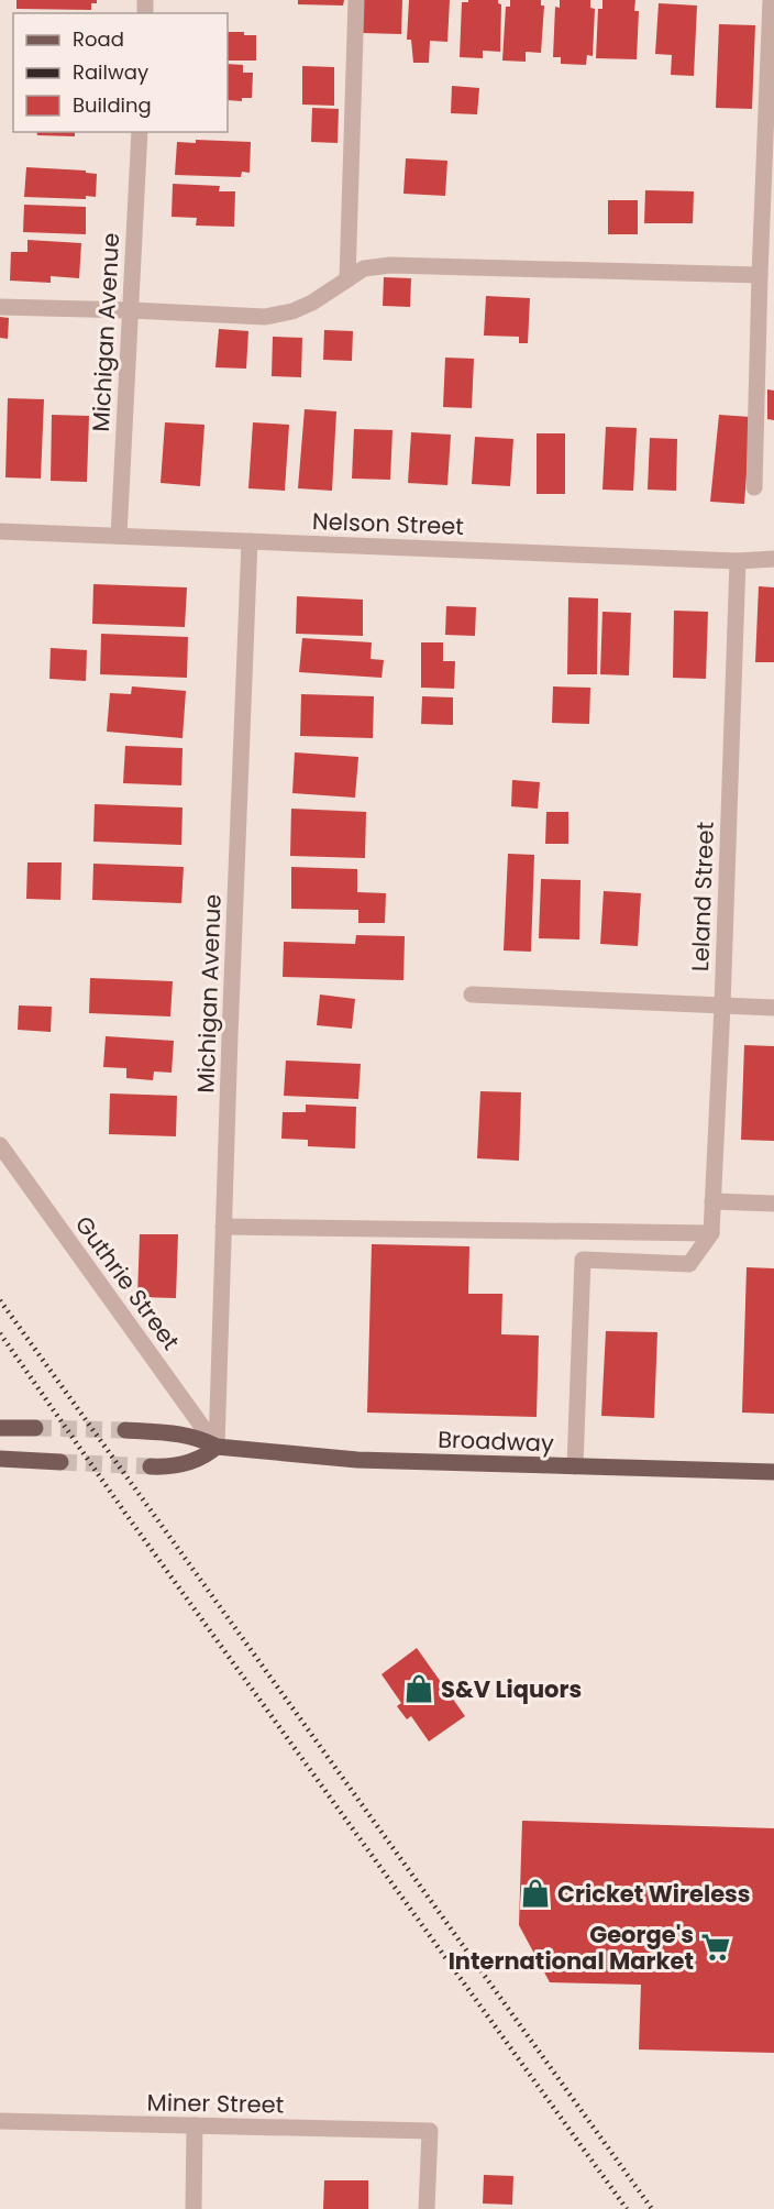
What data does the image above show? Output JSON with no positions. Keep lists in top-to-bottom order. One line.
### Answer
{"streets":{"main road":["Broadway"],"street":["Michigan Avenue","Nelson Street","Leland Street","Guthrie Street","Miner Street"]},"crossings":[["Michigan Avenue","Nelson Street"],["Michigan Avenue","Guthrie Street"],["Michigan Avenue","Broadway"],["Nelson Street","Leland Street"],["Guthrie Street","Broadway"]],"places":{"shop":["S&V Liquors","Cricket Wireless"],"supermarket":["George's International Market"]},"legend":["Road","Railway","Building"]}
